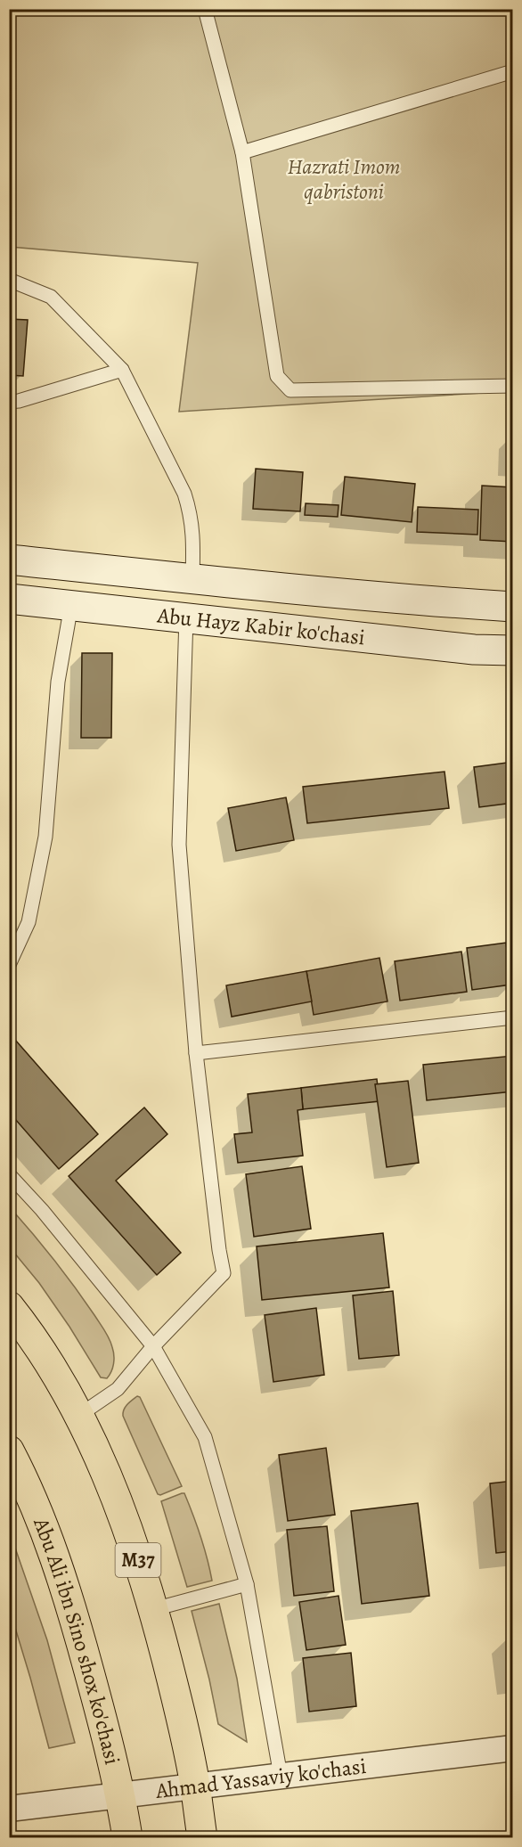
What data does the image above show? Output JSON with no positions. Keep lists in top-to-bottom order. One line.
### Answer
{"streets":{"main road":["Abu Hayz Kabir ko'chasi","M37","Abu Ali ibn Sino shox ko'chasi"],"street":["Ahmad Yassaviy ko'chasi"]},"crossings":[["M37","Ahmad Yassaviy ko'chasi"],["Abu Ali ibn Sino shox ko'chasi","Ahmad Yassaviy ko'chasi"]],"parks":["Hazrati Imom qabristoni"]}
